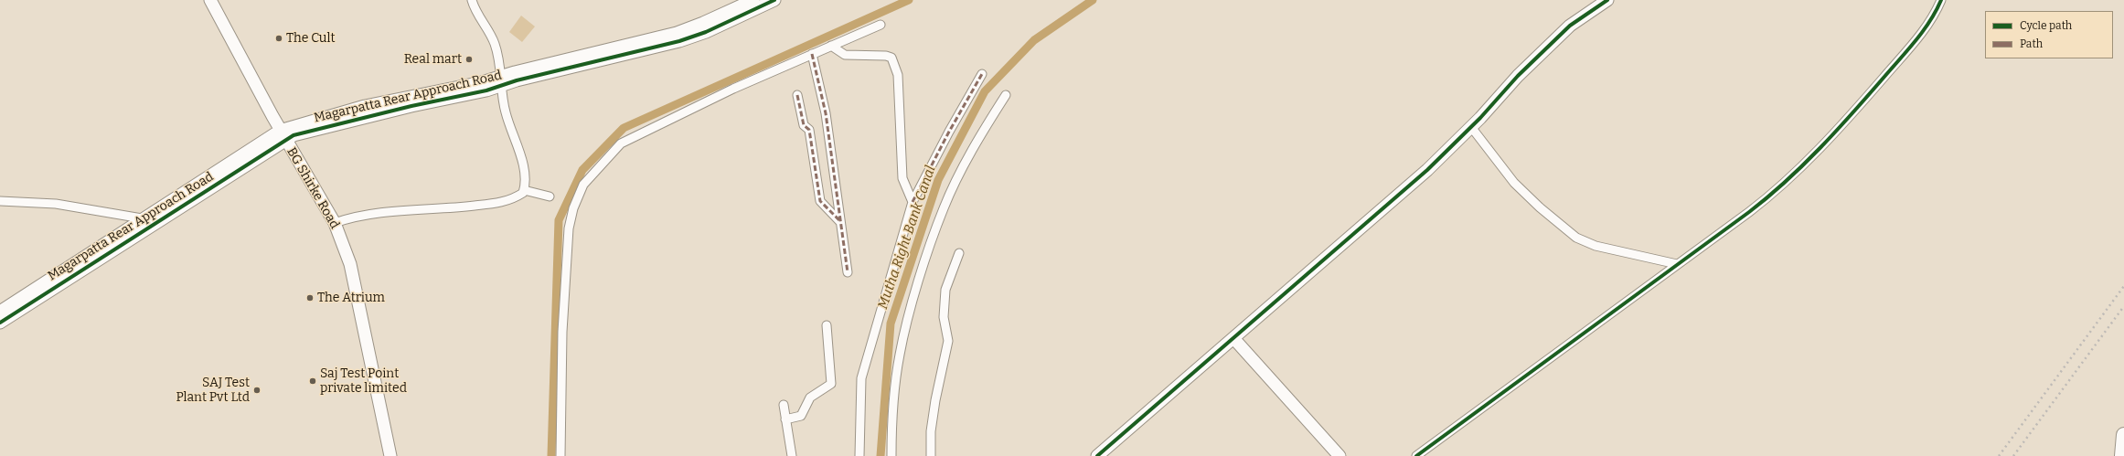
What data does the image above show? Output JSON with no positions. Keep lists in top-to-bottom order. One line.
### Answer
{"streets":{"street":["Magarpatta Rear Approach Road","BG Shirke Road"]},"crossings":[["Magarpatta Rear Approach Road","BG Shirke Road"]],"water":["Mutha Right Bank Canal"],"places":["The Cult","Real mart","The Atrium","Saj Test Point private limited","SAJ Test Plant Pvt Ltd"],"legend":["Cycle path","Path"]}
